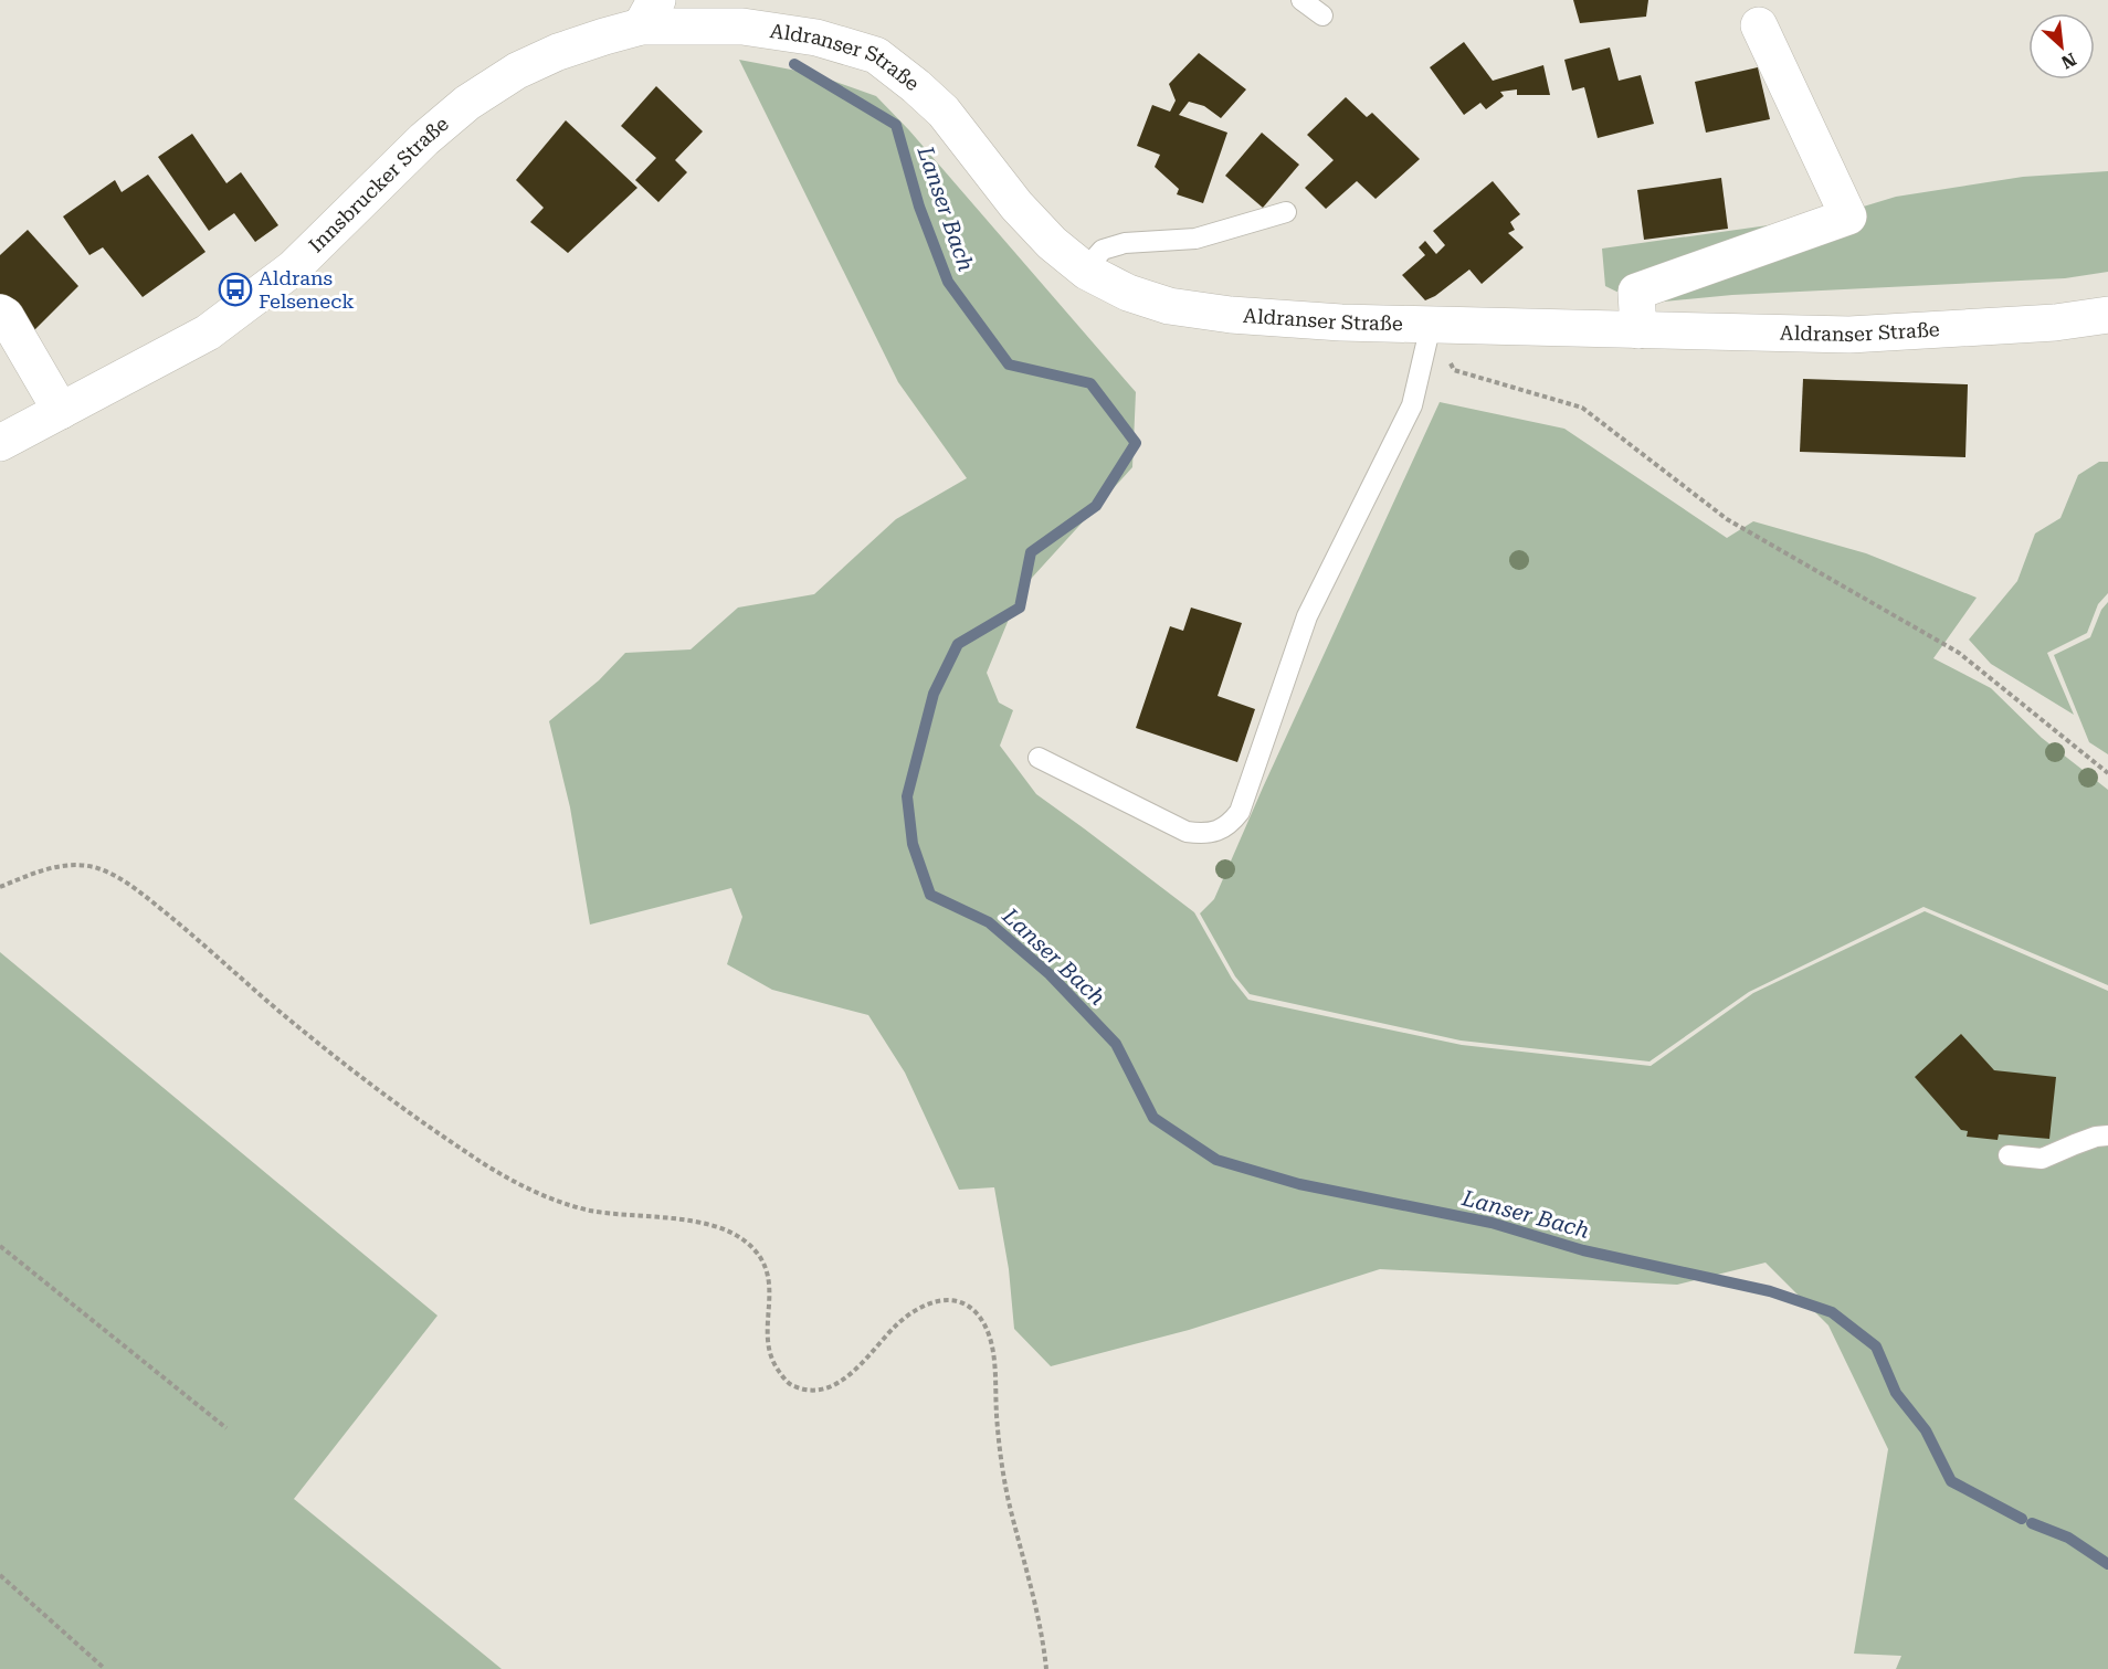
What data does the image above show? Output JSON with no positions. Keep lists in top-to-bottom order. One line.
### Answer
{"streets":{"main road":["Aldranser Straße","Innsbrucker Straße"]},"crossings":[["Aldranser Straße","Innsbrucker Straße"]],"water":["Lanser Bach"],"places":{"bus stop":["Aldrans Felseneck"]},"north":"bottom right"}
